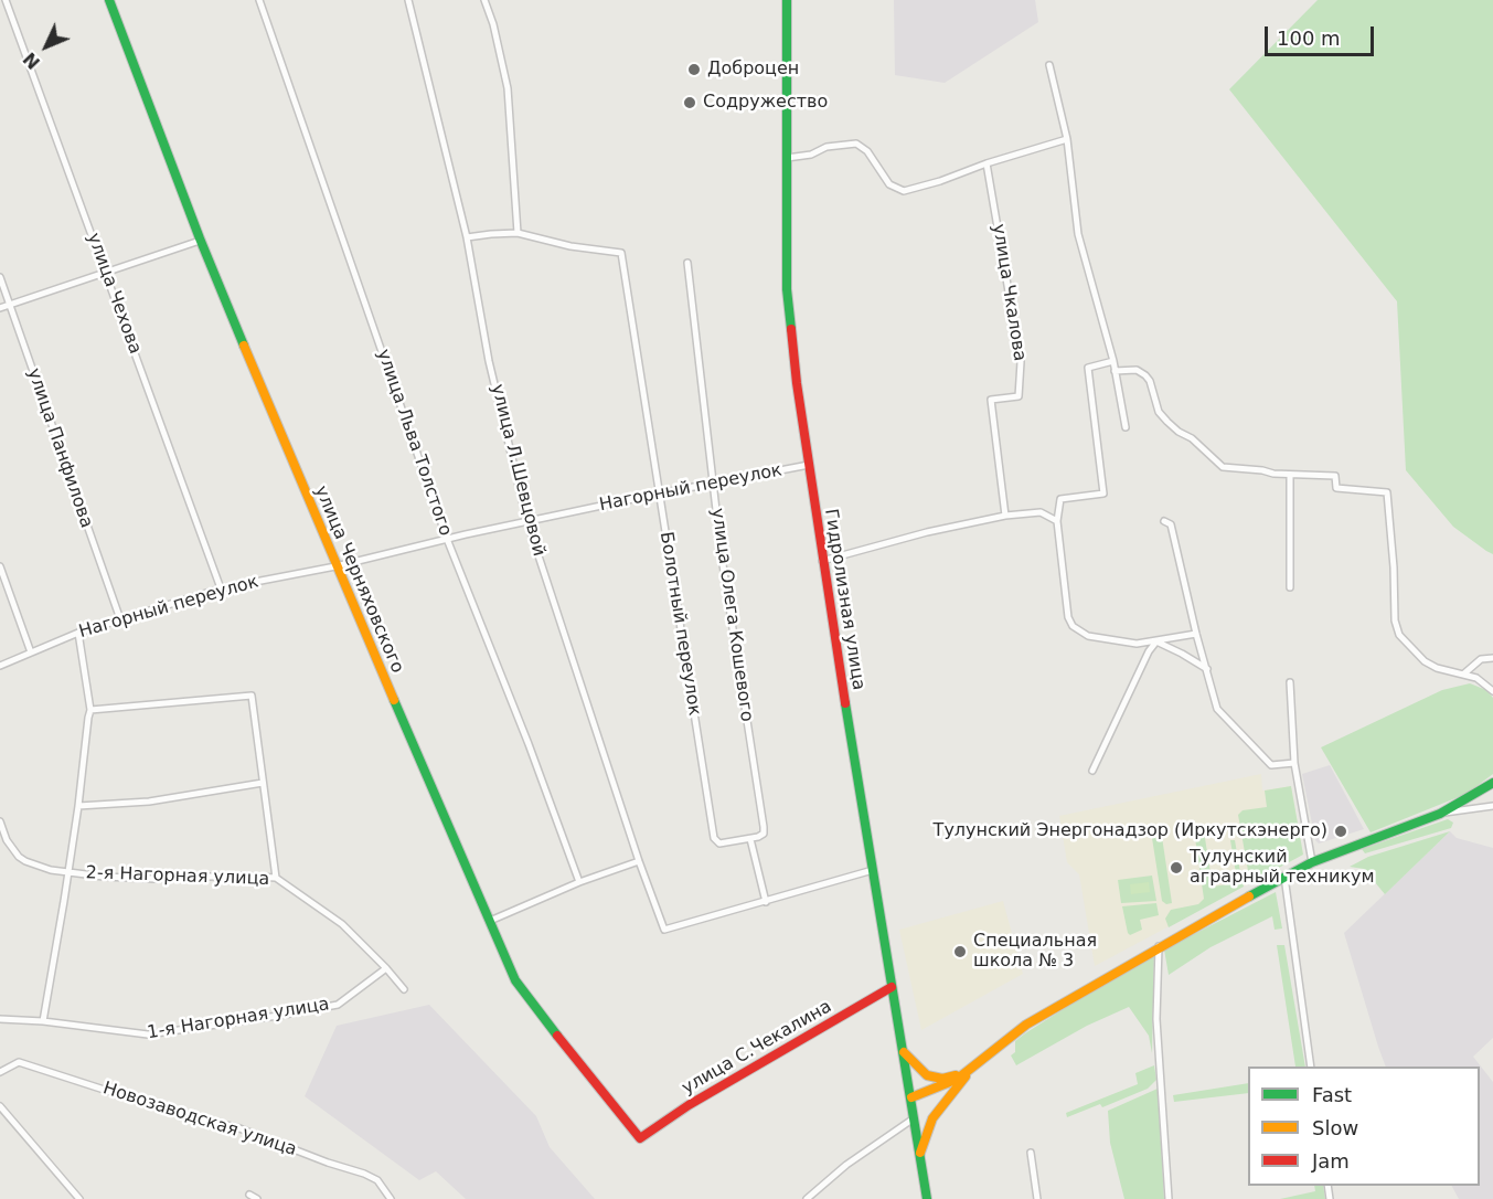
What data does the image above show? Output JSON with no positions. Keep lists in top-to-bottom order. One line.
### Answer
{"streets":{"main road":["улица Черняховского","Гидролизная улица","улица С.Чекалина"],"street":["улица Чкалова","улица Чехова","улица Льва Толстого","улица Панфилова","улица Л.Шевцовой","Нагорный переулок","улица Олега Кошевого","Болотный переулок","2-я Нагорная улица","1-я Нагорная улица","Новозаводская улица"]},"crossings":[["улица Чехова","Нагорный переулок"],["улица Льва Толстого","Нагорный переулок"],["улица Панфилова","Нагорный переулок"],["улица Л.Шевцовой","Нагорный переулок"],["Нагорный переулок","улица Черняховского"],["Нагорный переулок","Гидролизная улица"],["Нагорный переулок","улица Олега Кошевого"],["Нагорный переулок","Болотный переулок"],["улица Черняховского","улица С.Чекалина"],["Гидролизная улица","улица С.Чекалина"],["улица Олега Кошевого","Болотный переулок"],["2-я Нагорная улица","1-я Нагорная улица"]],"places":["Доброцен","Содружество","Тулунский Энергонадзор (Иркутскэнерго)","Тулунский аграрный техникум","Специальная школа № 3"],"legend":["Fast","Slow","Jam"],"scale_bar":"100 m","north":"bottom left"}
